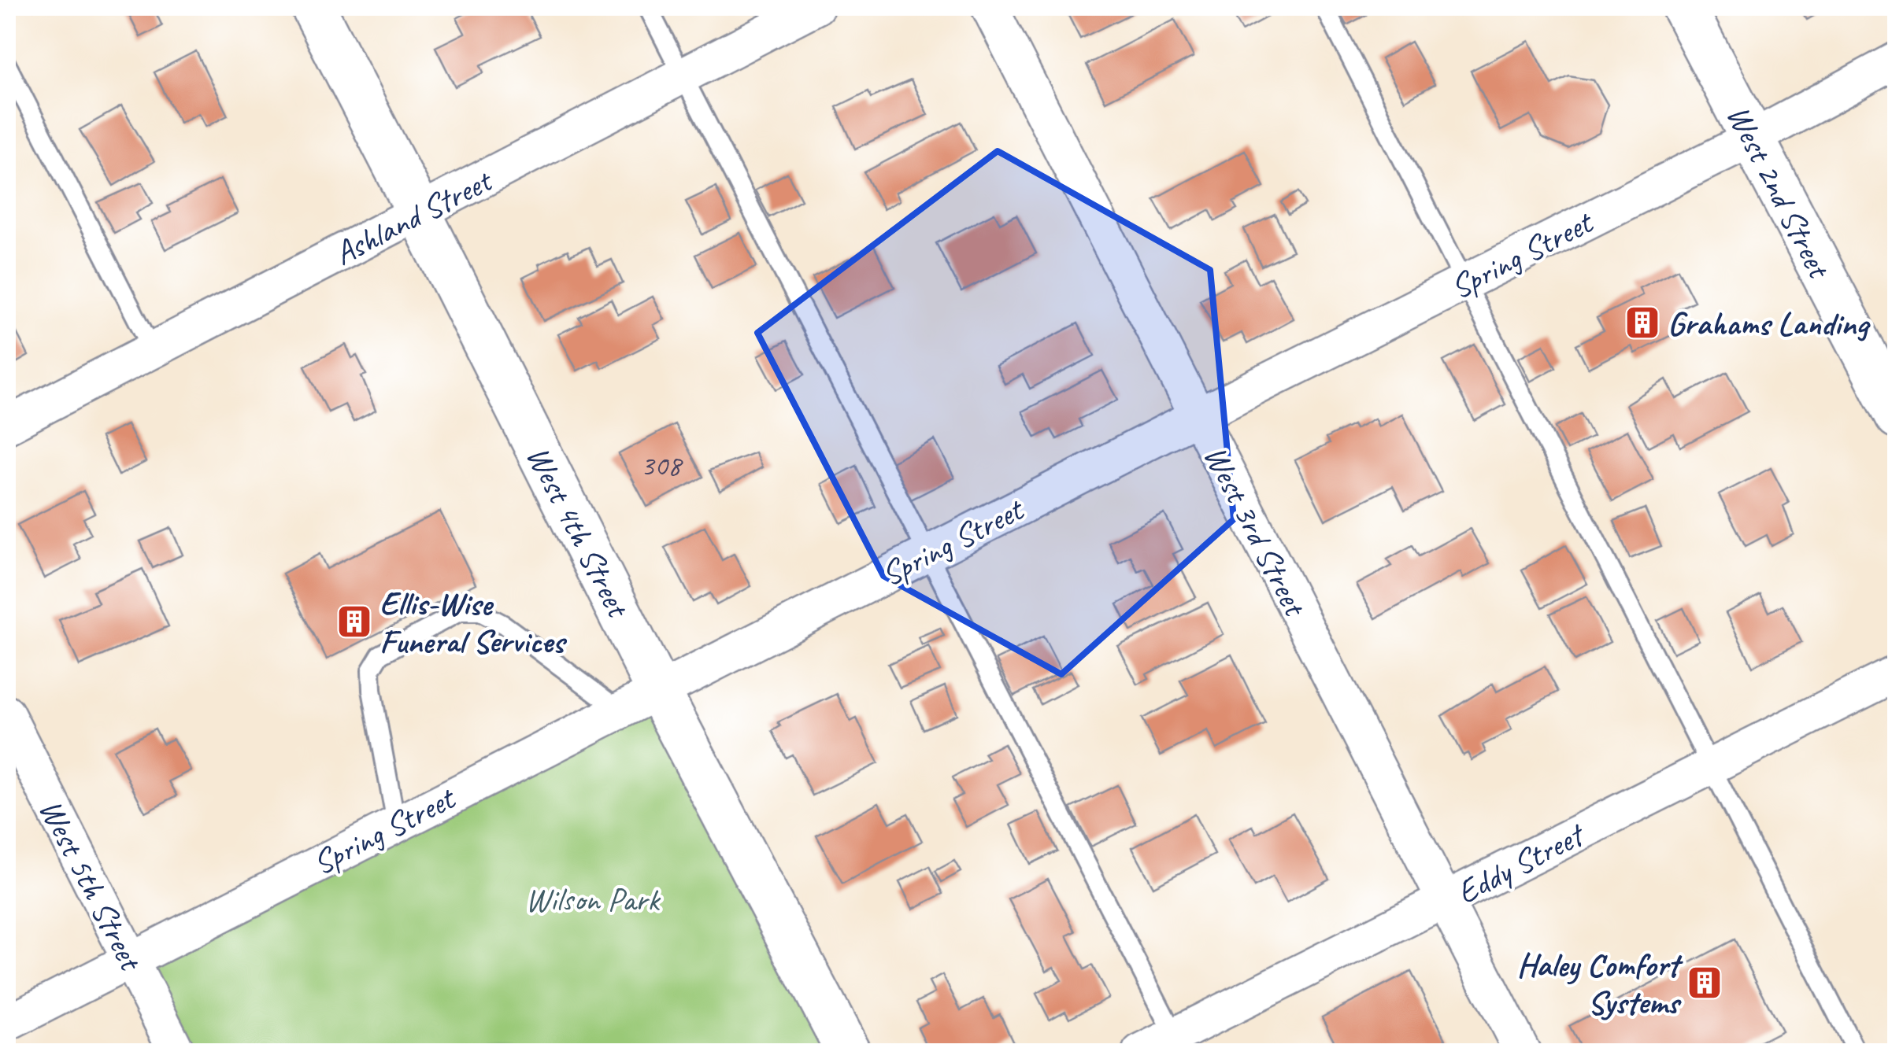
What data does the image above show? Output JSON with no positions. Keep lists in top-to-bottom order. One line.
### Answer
{"streets":{"street":["West 2nd Street","Ashland Street","Spring Street","West 3rd Street","West 4th Street","Eddy Street","West 5th Street"]},"crossings":[["West 2nd Street","Spring Street"],["Ashland Street","West 4th Street"],["Spring Street","West 3rd Street"],["Spring Street","West 4th Street"],["Spring Street","West 5th Street"],["West 3rd Street","Eddy Street"]],"parks":["Wilson Park"],"places":{"building":["Grahams Landing","Ellis-Wise Funeral Services","Haley Comfort Systems"]},"house_numbers":["308"]}
